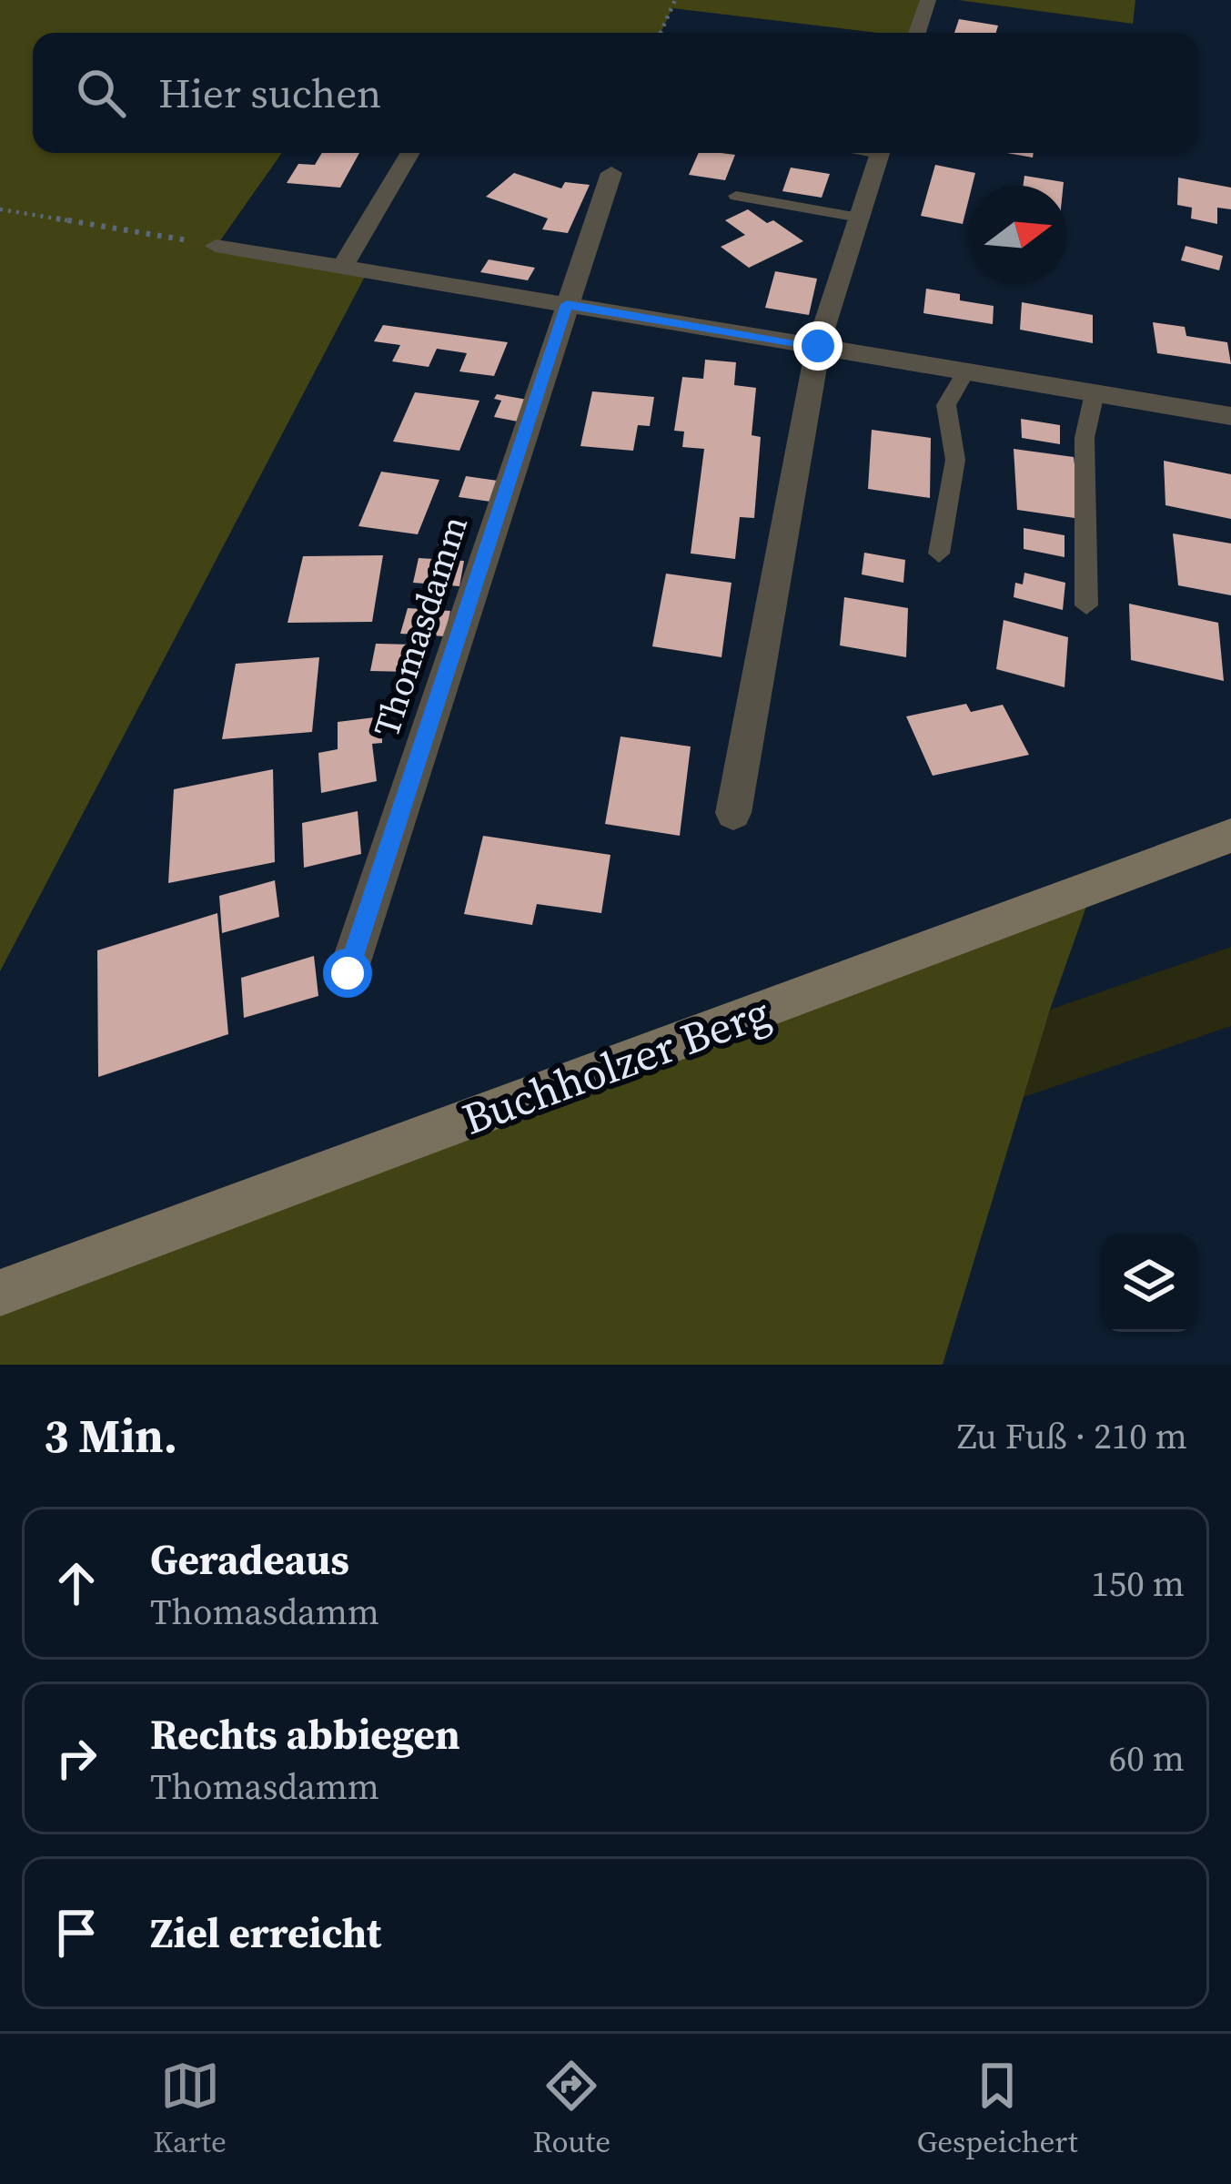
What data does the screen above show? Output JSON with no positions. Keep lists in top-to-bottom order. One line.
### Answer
{"streets":{"main road":["Buchholzer Berg"],"street":["Thomasdamm"]},"north":"right","page":{"search":"Hier suchen","heading":["3 Min.","Zu Fuß · 210 m"],"list":[["Geradeaus","Thomasdamm","150 m"],["Rechts abbiegen","Thomasdamm","60 m"],"Ziel erreicht"],"nav":["Karte","Route","Gespeichert"]}}
